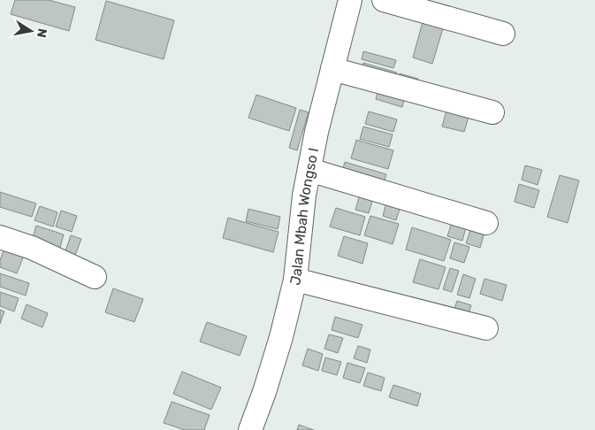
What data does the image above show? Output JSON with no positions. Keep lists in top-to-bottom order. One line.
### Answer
{"streets":{"street":["Jalan Mbah Wongso I"]},"north":"right"}
